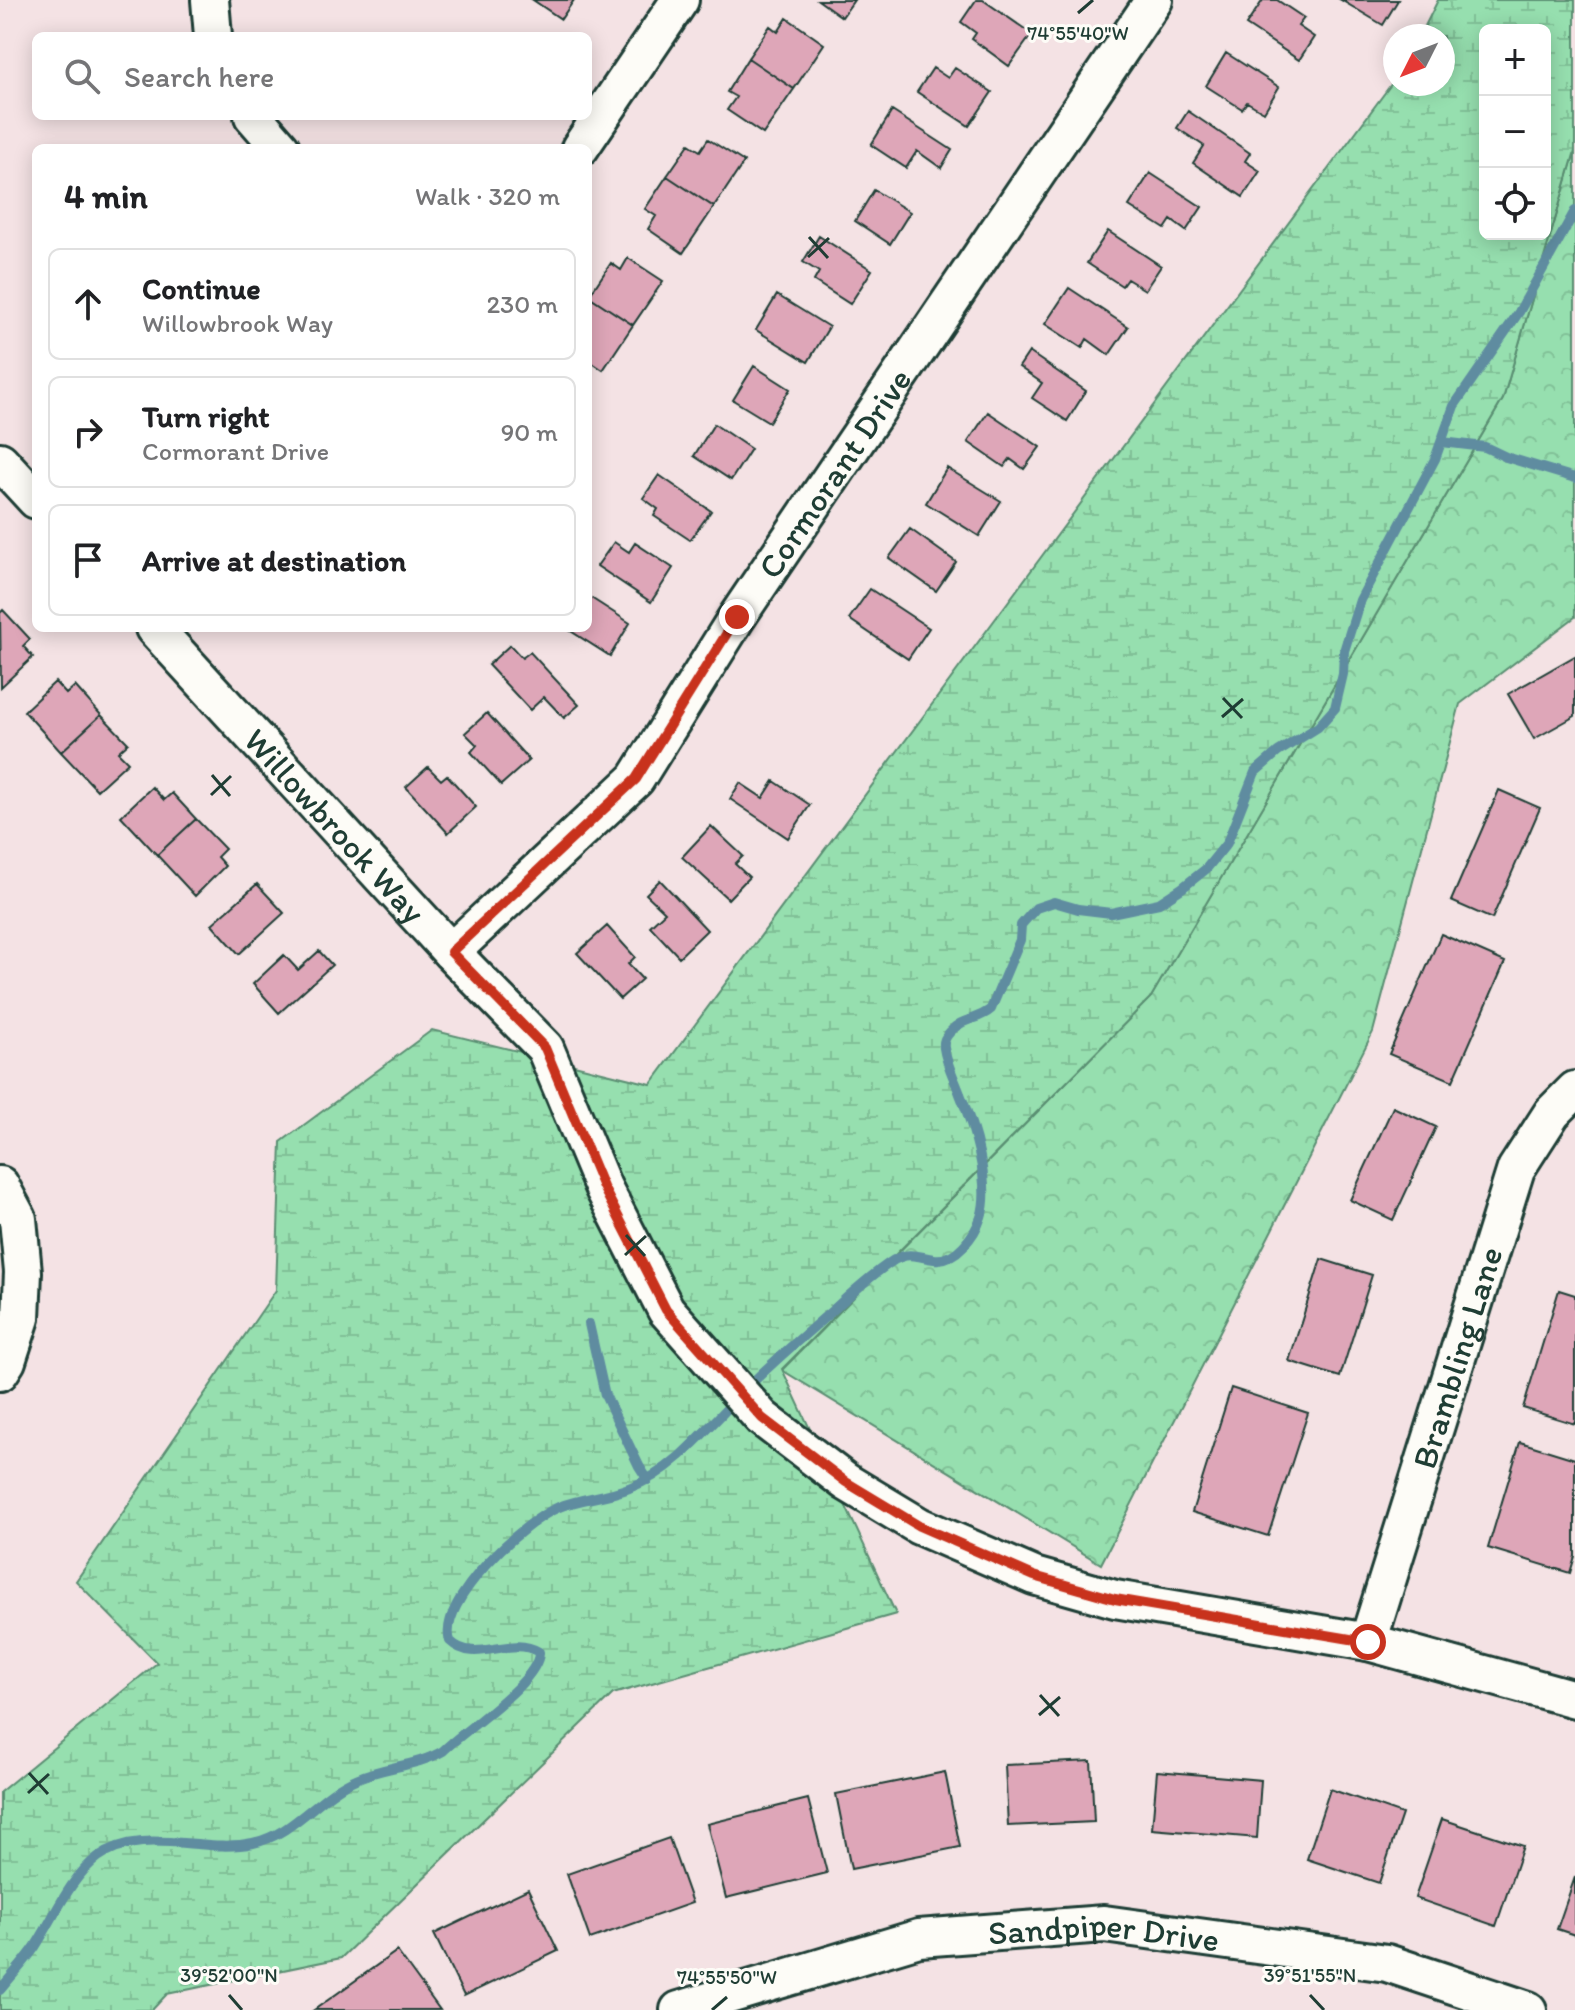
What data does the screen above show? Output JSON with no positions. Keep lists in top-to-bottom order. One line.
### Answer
{"streets":{"street":["Cormorant Drive","Willowbrook Way","Brambling Lane","Sandpiper Drive"]},"crossings":[["Cormorant Drive","Willowbrook Way"],["Willowbrook Way","Brambling Lane"]],"north":"bottom left","page":{"map_buttons":["+","−"],"search":"Search here","heading":["4 min","Walk · 320 m"],"list":[["Continue","Willowbrook Way","230 m"],["Turn right","Cormorant Drive","90 m"],"Arrive at destination"]},"coordinates":["74°55'40\"W","39°52'00\"N","39°51'55\"N","74°55'50\"W"]}
